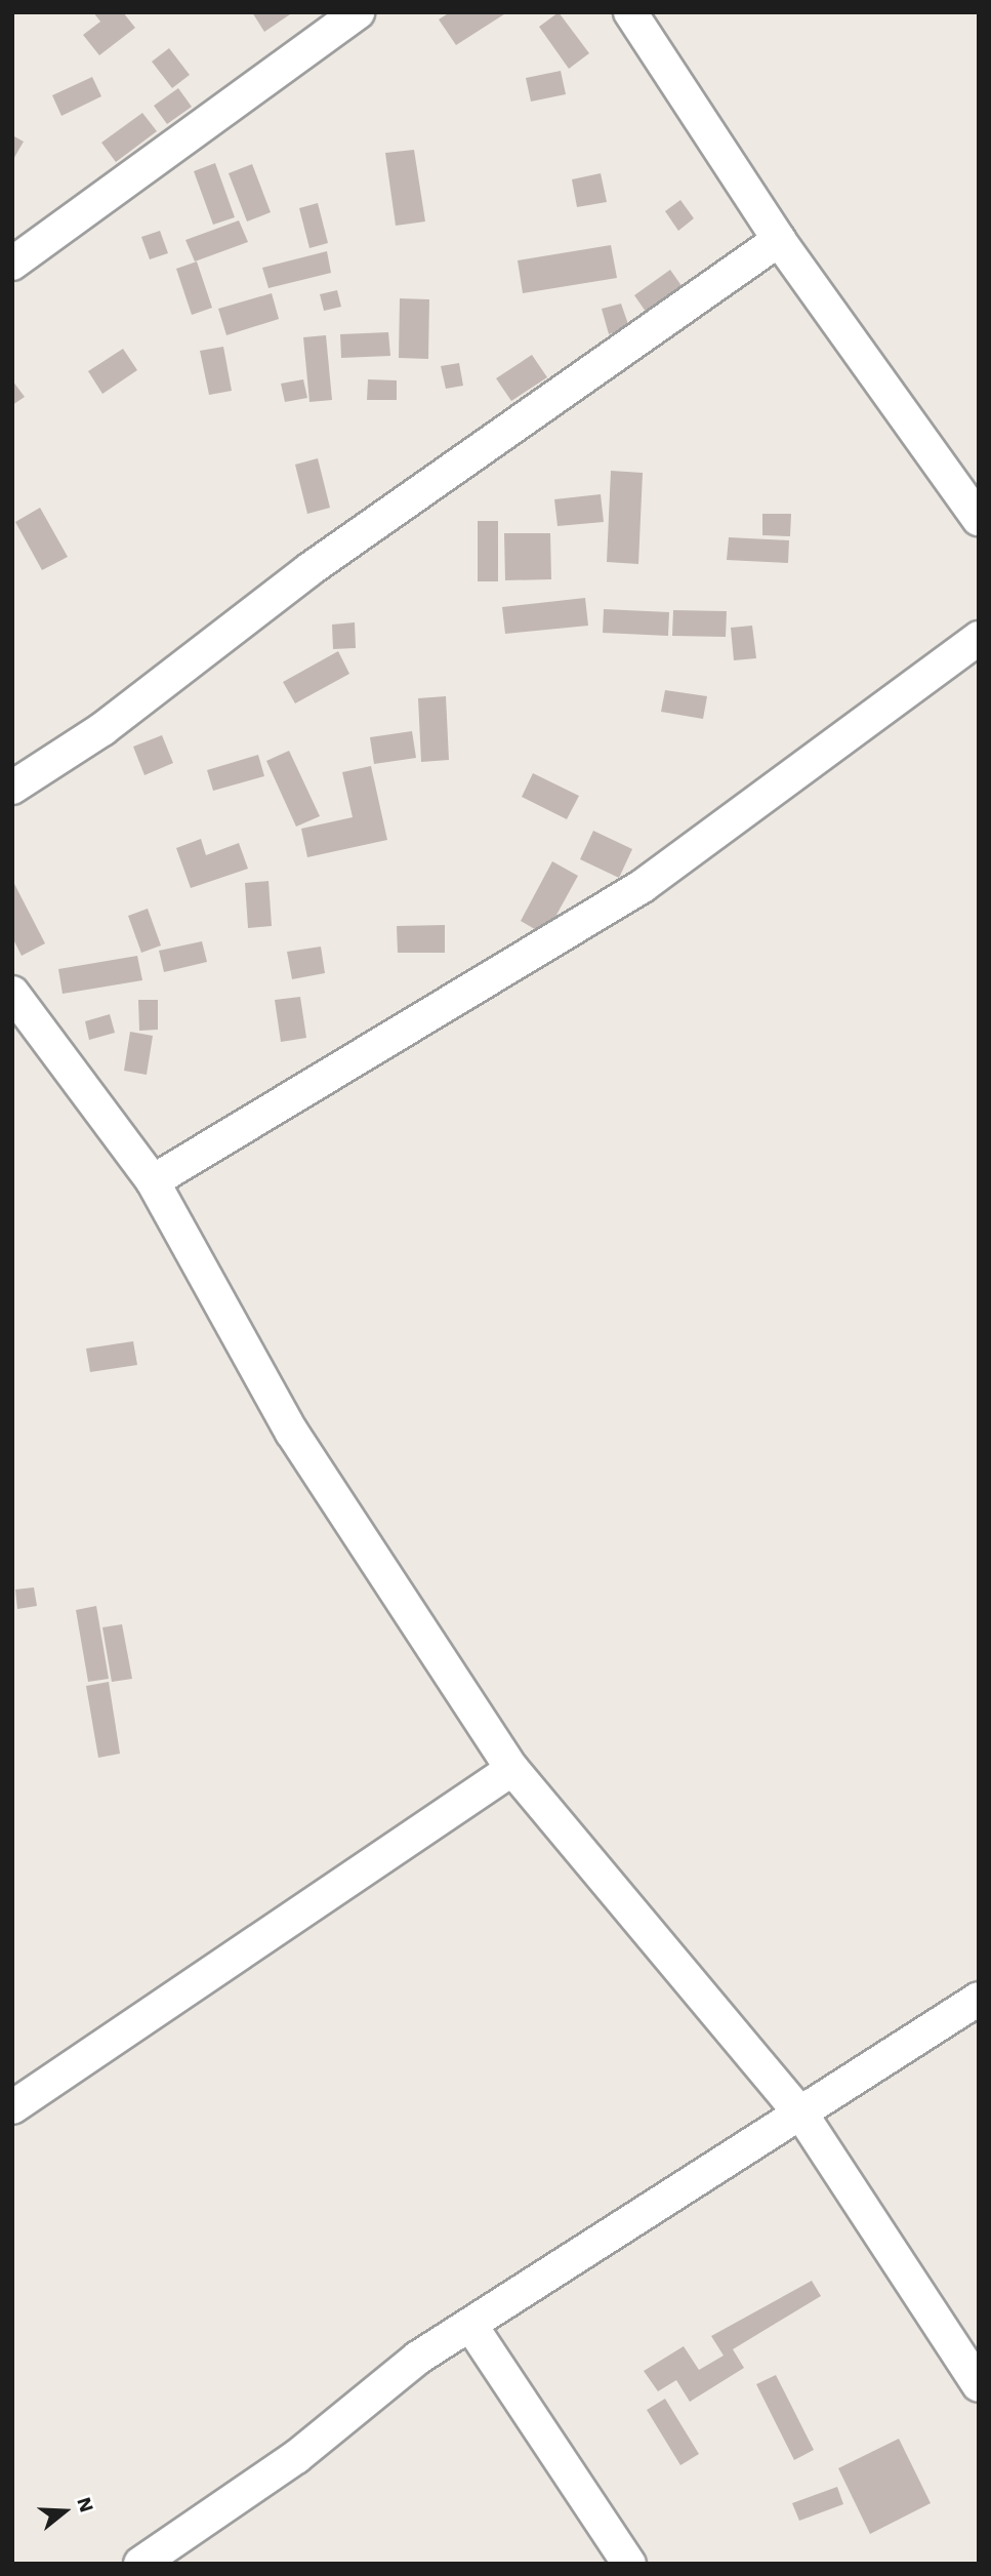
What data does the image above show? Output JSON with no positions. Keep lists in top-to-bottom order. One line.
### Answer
{"north":"right"}
